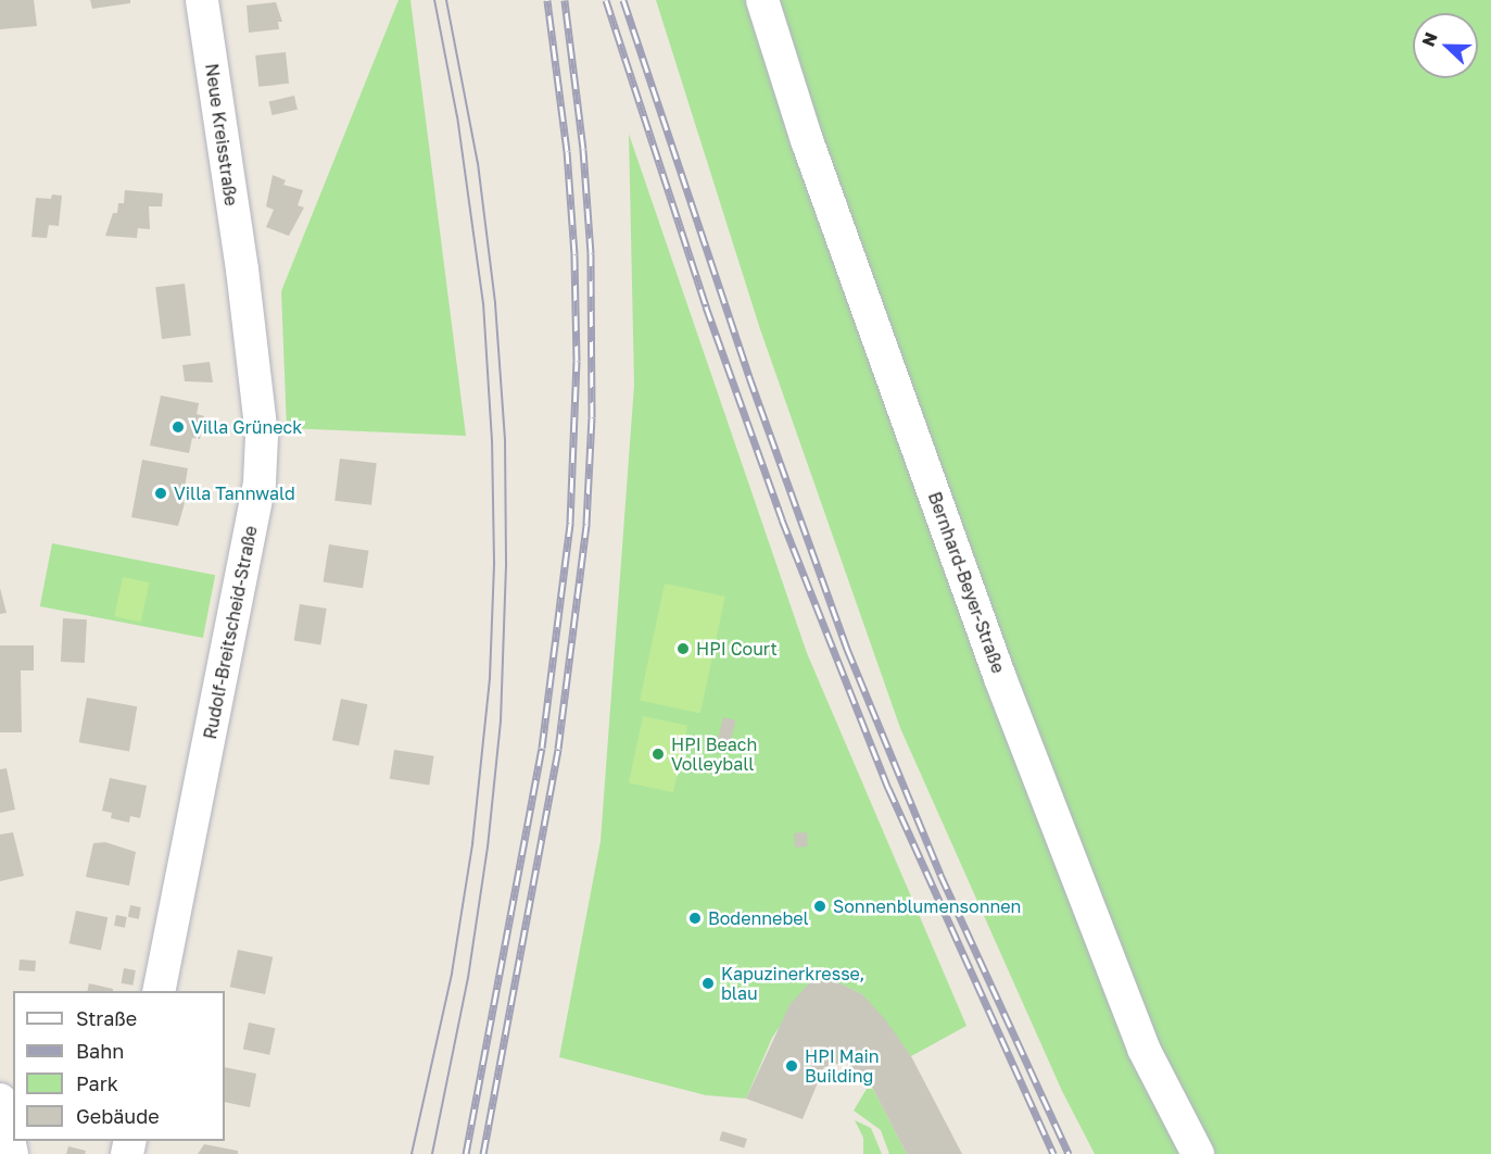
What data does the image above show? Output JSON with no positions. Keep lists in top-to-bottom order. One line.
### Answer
{"streets":{"street":["Neue Kreisstraße","Bernhard-Beyer-Straße","Rudolf-Breitscheid-Straße"]},"crossings":[["Neue Kreisstraße","Rudolf-Breitscheid-Straße"]],"places":["Villa Grüneck","Villa Tannwald","HPI Court","HPI Beach Volleyball","Sonnenblumensonnen","Bodennebel","Kapuzinerkresse, blau","HPI Main Building"],"legend":["Straße","Bahn","Park","Gebäude"],"north":"left"}
